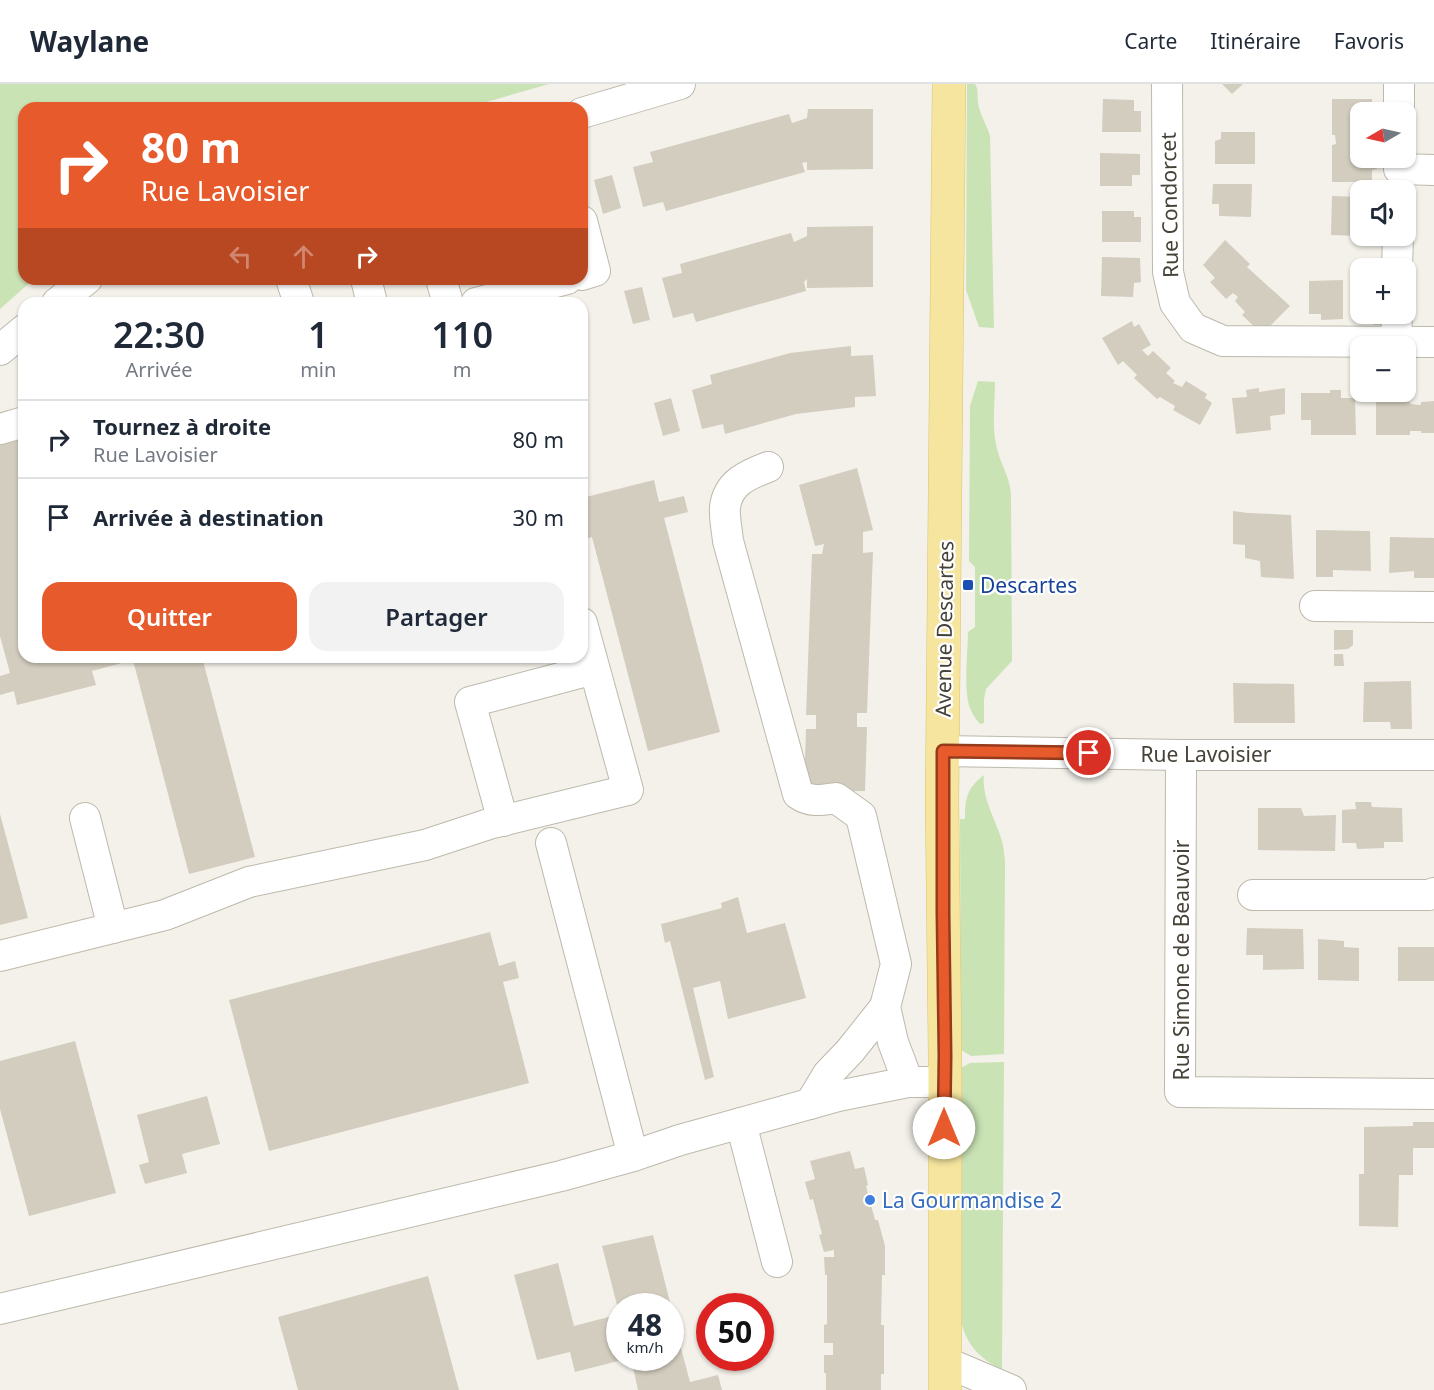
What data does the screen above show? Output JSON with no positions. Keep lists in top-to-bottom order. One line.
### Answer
{"streets":{"main road":["Avenue Descartes"],"street":["Rue Condorcet","Rue Lavoisier","Rue Simone de Beauvoir"]},"crossings":[["Avenue Descartes","Rue Lavoisier"],["Rue Lavoisier","Rue Simone de Beauvoir"]],"places":{"transit":["Descartes"],"other":["La Gourmandise 2"]},"north":"left","page":{"header":"Waylane","nav":["Carte","Itinéraire","Favoris"],"map_buttons":["+","−"],"turn":["80 m","Rue Lavoisier"],"eta":["22:30","Arrivée","1","min","110","m"],"list":[{"name":"Tournez à droite","note":"Rue Lavoisier","value":"80 m"},{"name":"Arrivée à destination","value":"30 m"}],"buttons":["Quitter","Partager"],"speed":"48 km/h","limit":"50"}}
